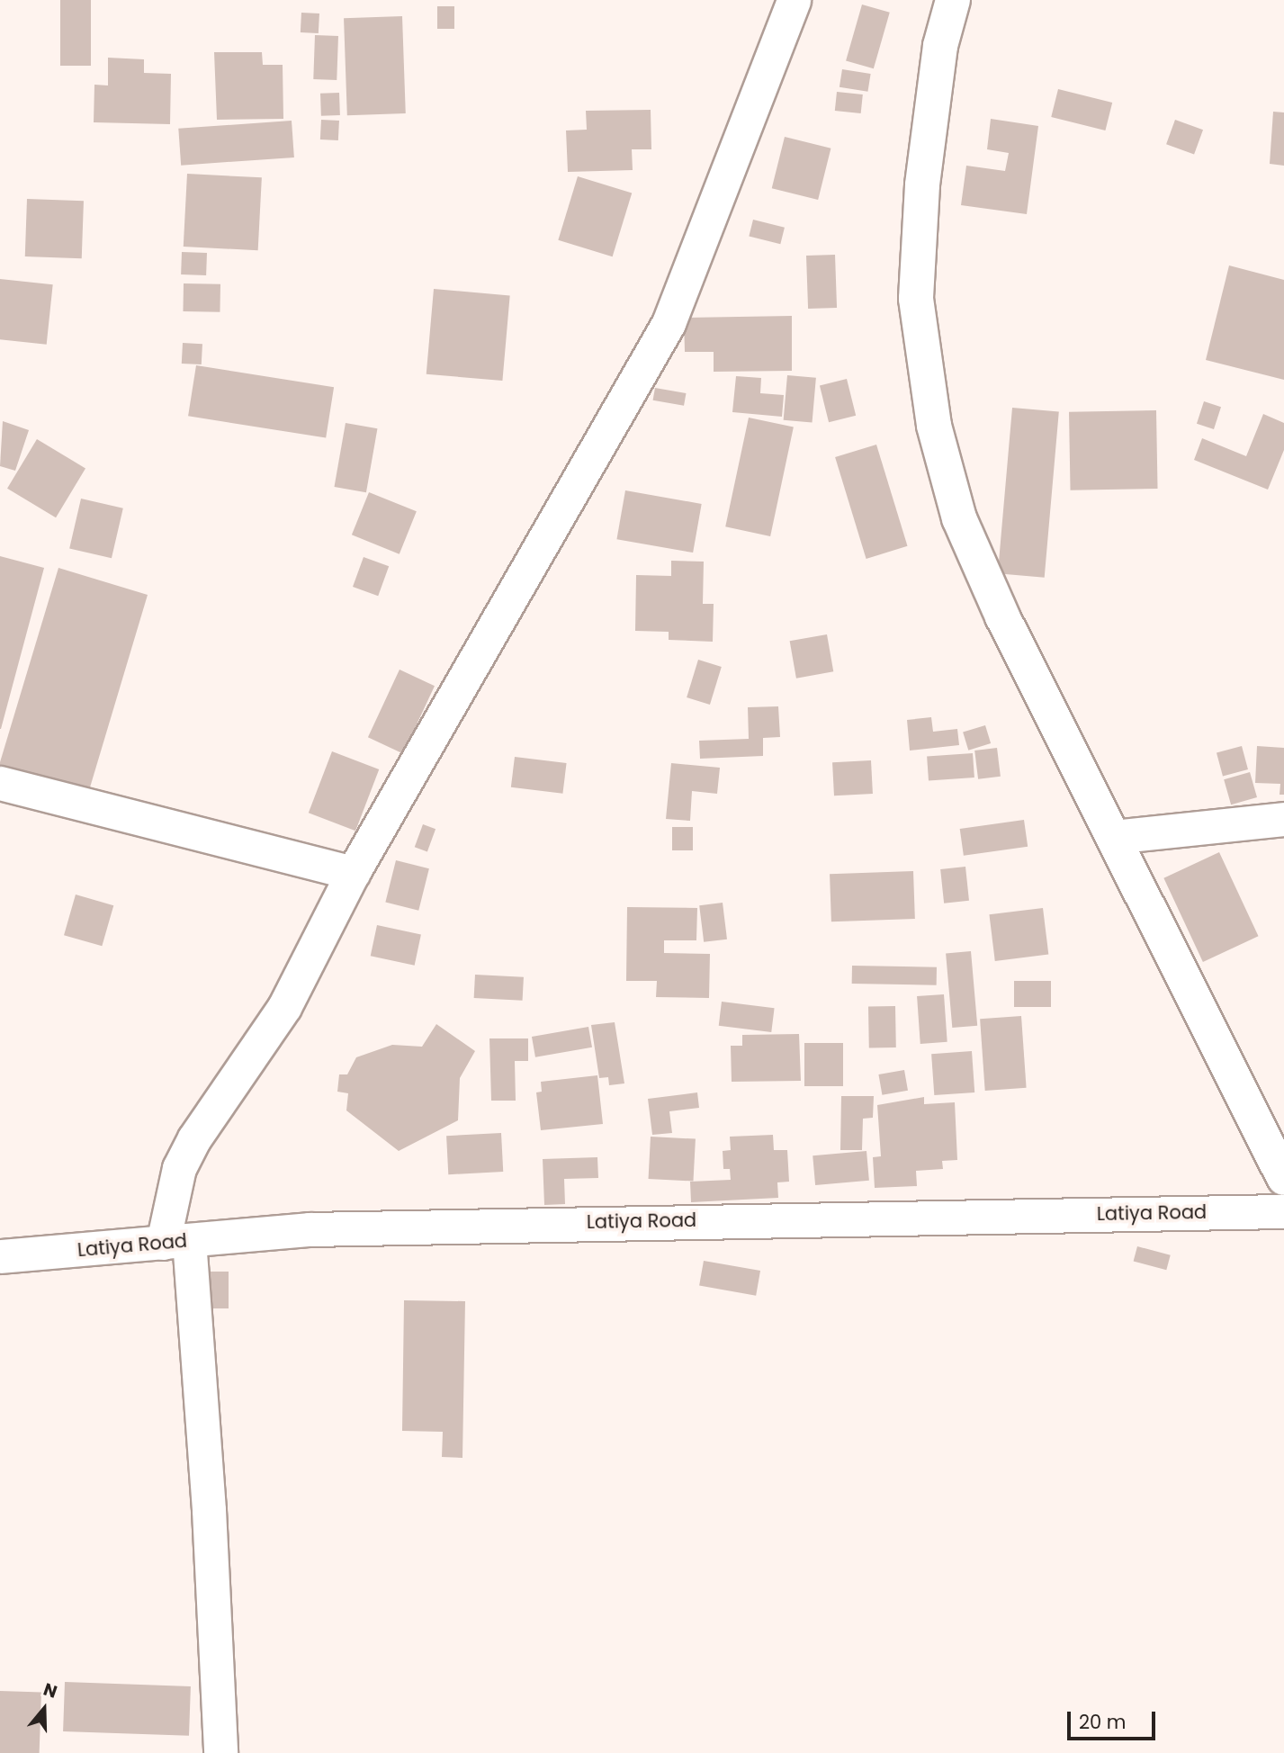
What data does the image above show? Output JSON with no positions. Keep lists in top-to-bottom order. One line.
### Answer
{"streets":{"street":["Latiya Road"]},"scale_bar":"20 m","north":"top"}
